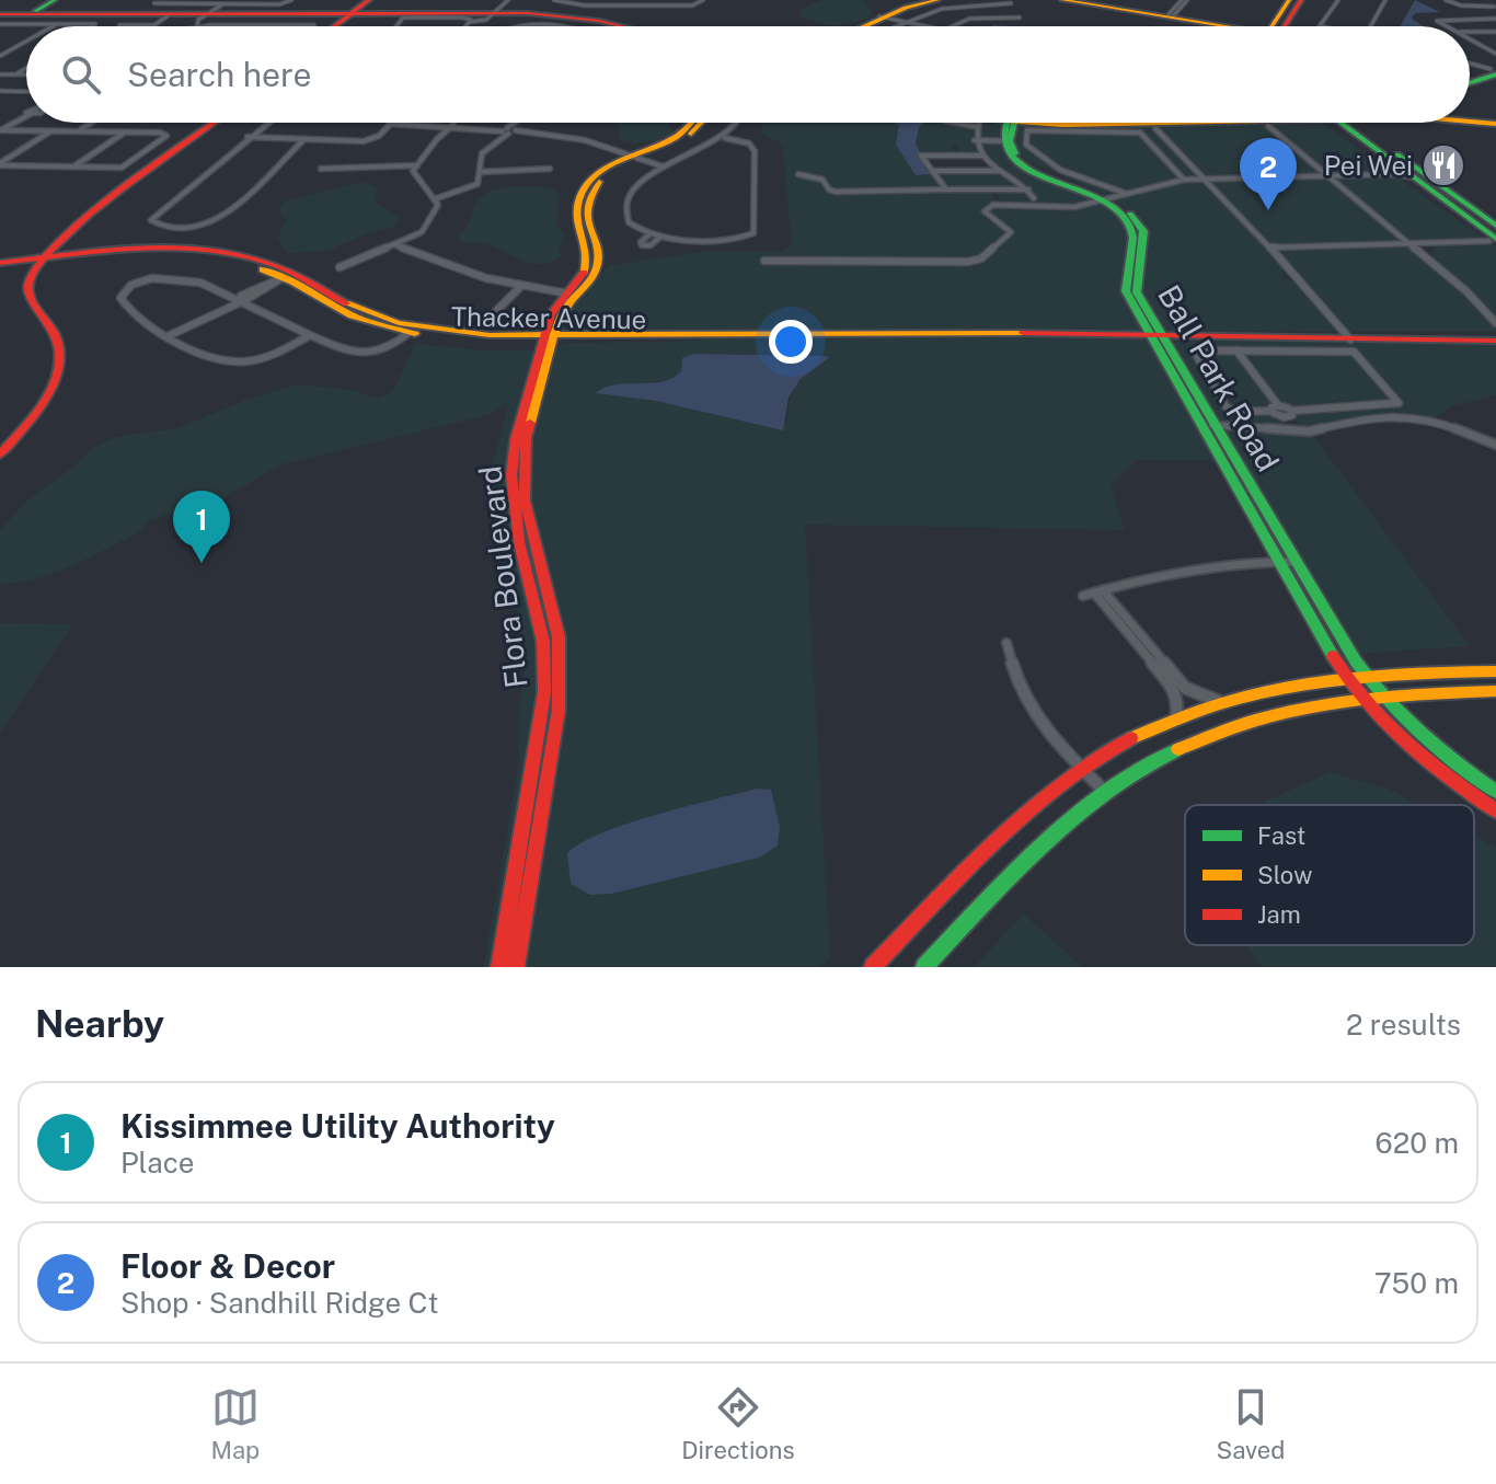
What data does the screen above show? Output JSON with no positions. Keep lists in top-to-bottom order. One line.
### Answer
{"streets":{"main road":["Thacker Avenue","Ball Park Road","Flora Boulevard"]},"crossings":[["Thacker Avenue","Ball Park Road"],["Thacker Avenue","Flora Boulevard"]],"places":{"restaurant":["Pei Wei"]},"legend":["Fast","Slow","Jam"],"page":{"search":"Search here","pins":["2","1"],"heading":["Nearby","2 results"],"list":[{"mark":"1","name":"Kissimmee Utility Authority","note":"Place","value":"620 m"},{"mark":"2","name":"Floor & Decor","note":"Shop · Sandhill Ridge Ct","value":"750 m"}],"nav":["Map","Directions","Saved"]}}
